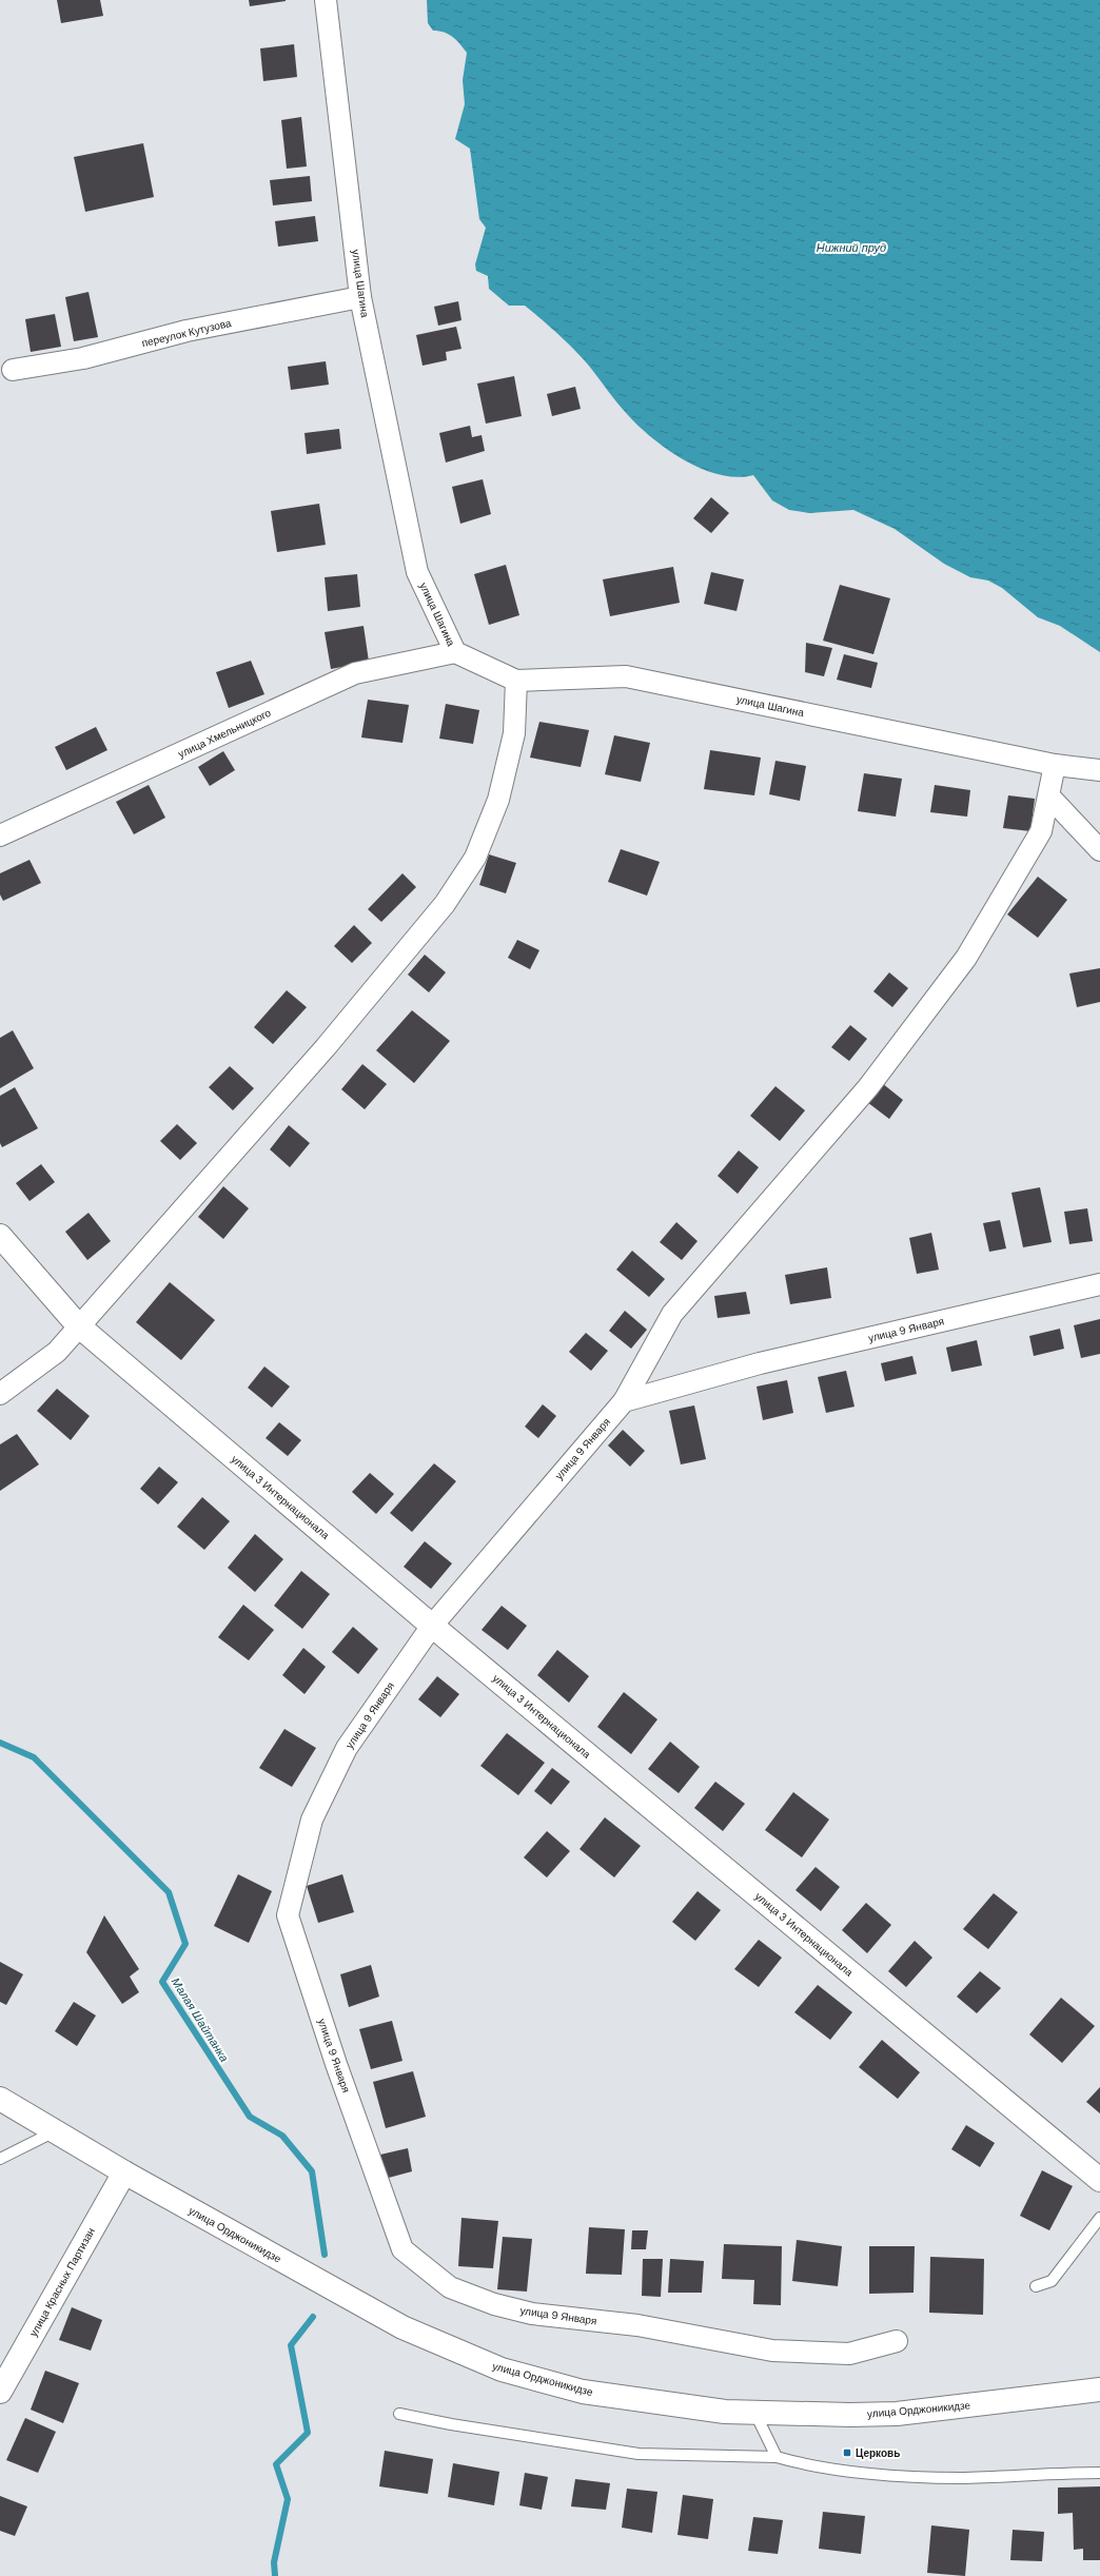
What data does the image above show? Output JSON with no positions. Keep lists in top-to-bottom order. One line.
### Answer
{"streets":{"street":["улица Шагина","переулок Кутузова","улица Хмельницкого","улица 9 Января","улица 3 Интернационала","улица Орджоникидзе","улица Красных Партизан"]},"crossings":[["улица Шагина","переулок Кутузова"],["улица Шагина","улица Хмельницкого"],["улица 9 Января","улица 3 Интернационала"],["улица Орджоникидзе","улица Красных Партизан"]],"water":["Нижний пруд","Малая Шайтанка"],"places":{"transit":["Церковь"]}}
